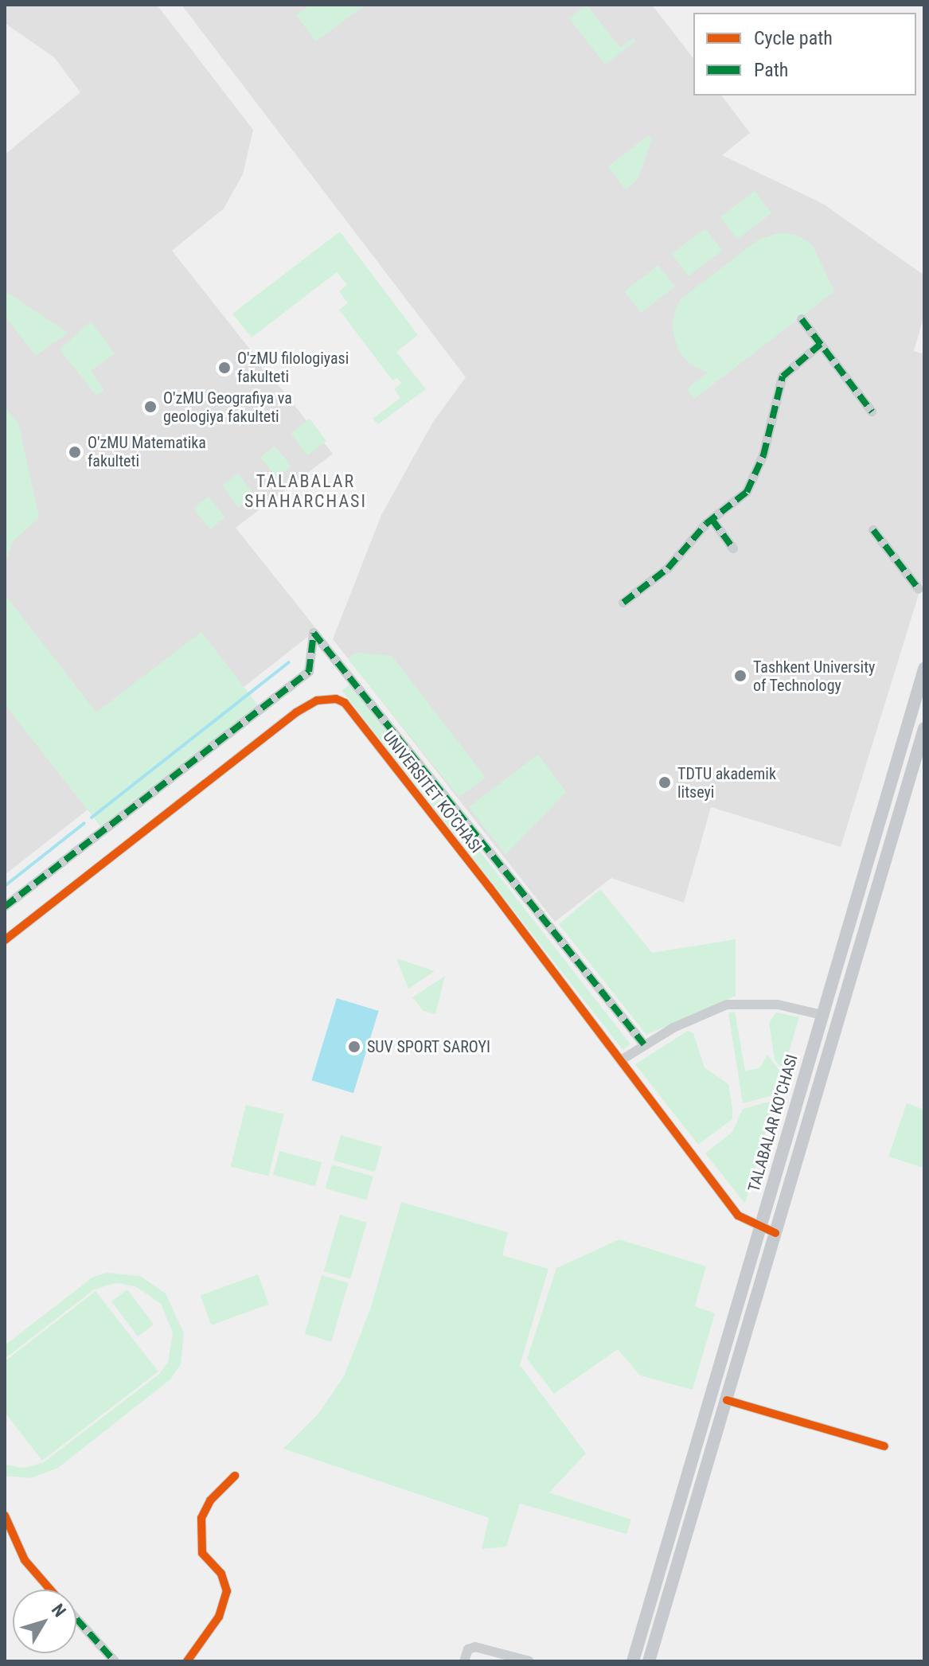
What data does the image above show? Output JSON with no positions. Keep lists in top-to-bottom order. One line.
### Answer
{"streets":{"main road":["TALABALAR KO'CHASI"],"street":["UNIVERSITET KO'CHASI"]},"crossings":[["UNIVERSITET KO'CHASI","TALABALAR KO'CHASI"]],"districts":["TALABALAR SHAHARCHASI"],"places":["O'zMU filologiyasi fakulteti","O'zMU Geografiya va geologiya fakulteti","O'zMU Matematika fakulteti","Tashkent University of Technology","TDTU akademik litseyi","SUV SPORT SAROYI"],"legend":["Cycle path","Path"],"north":"top right"}
